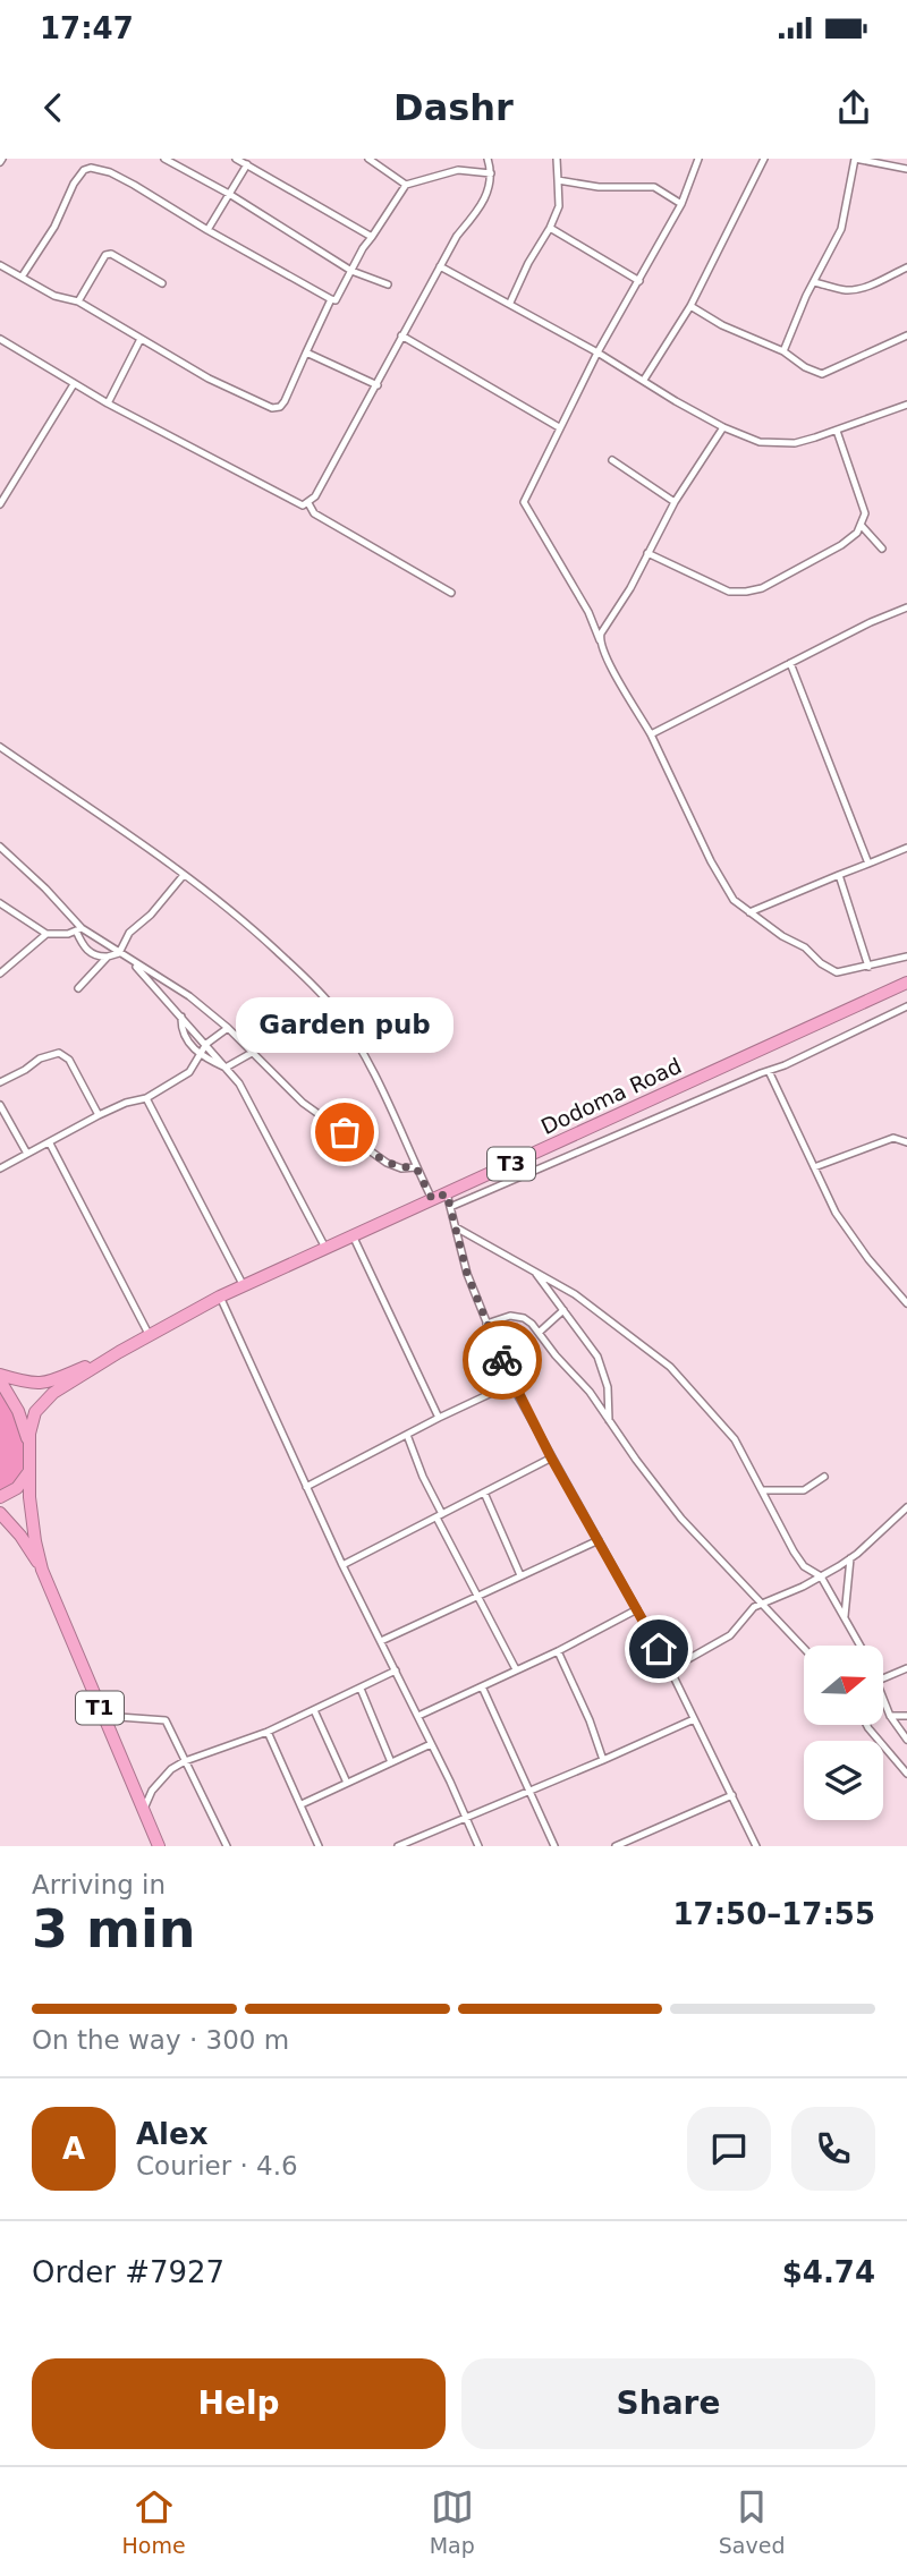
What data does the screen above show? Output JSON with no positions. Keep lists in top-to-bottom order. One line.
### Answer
{"streets":{"highway":["Dodoma Road","T3","T1"]},"crossings":[["Dodoma Road","T1"]],"places":["Garden pub"],"north":"right","page":{"status":"17:47","header":"Dashr","bubble":"Garden pub","heading":["3 min","Arriving in","17:50–17:55"],"panel":["Alex","Courier · 4.6","Order #7927","$4.74"],"bar":"On the way · 300 m","round":"A","buttons":["Help","Share"],"tabs":["Home","Map","Saved"]}}
